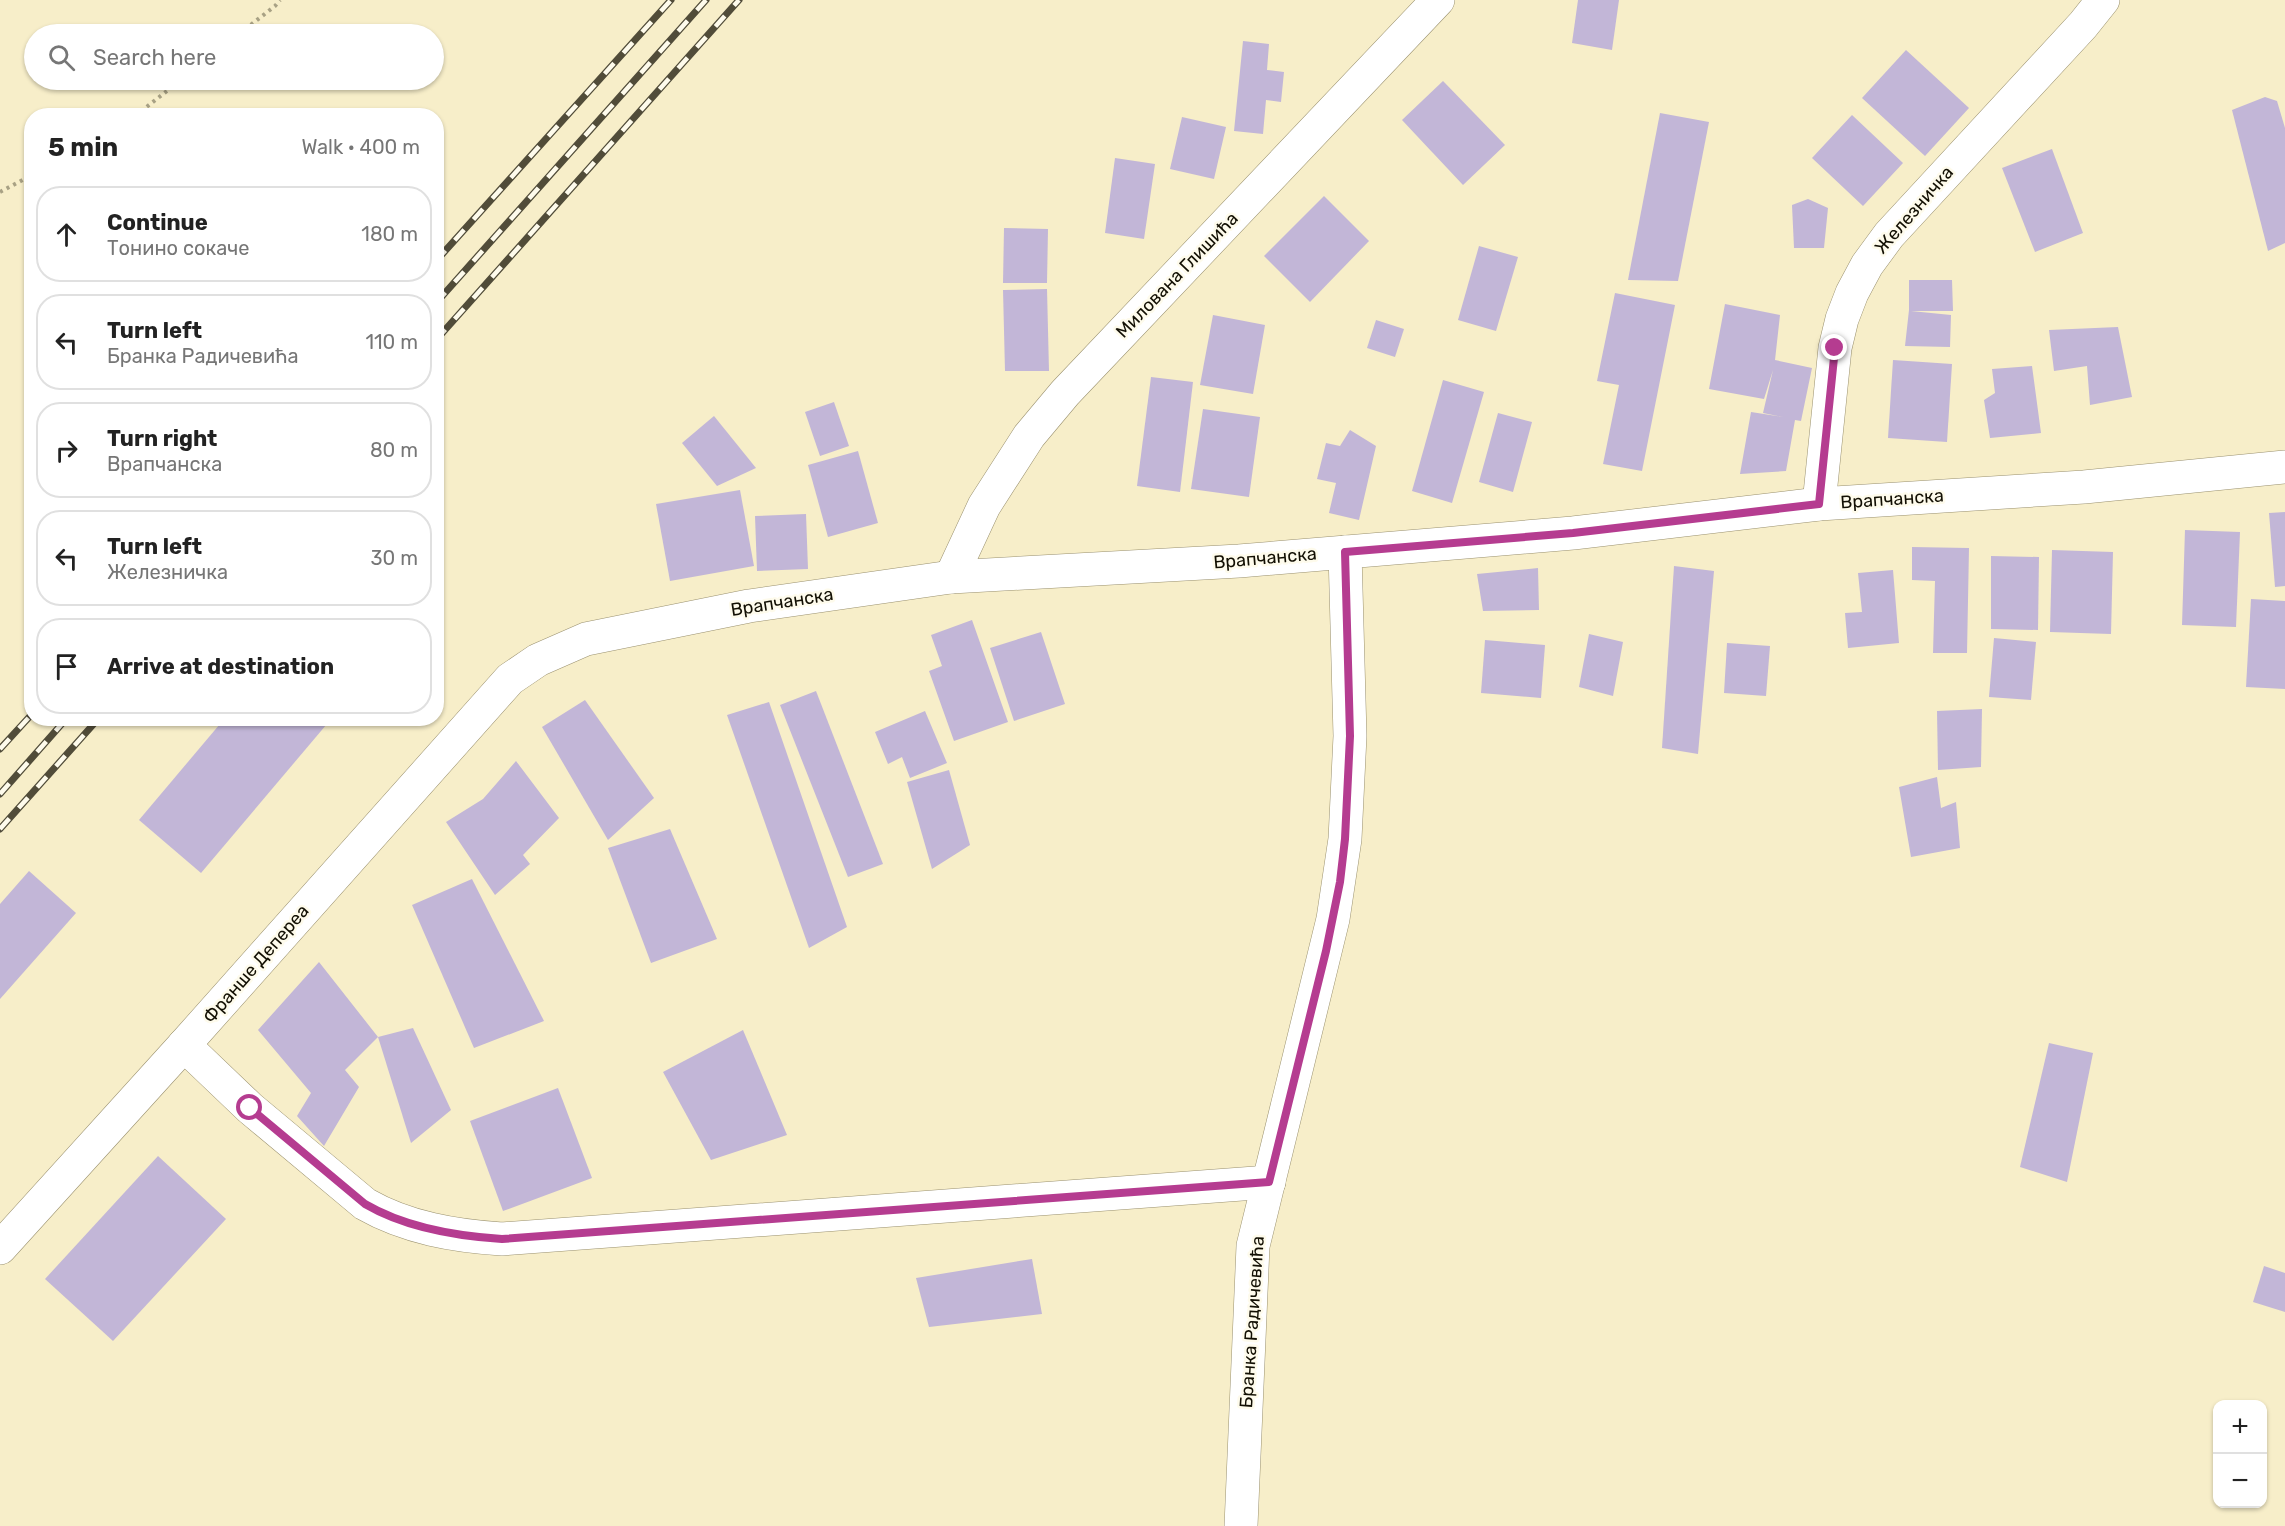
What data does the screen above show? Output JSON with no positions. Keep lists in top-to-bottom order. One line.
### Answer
{"streets":{"street":["Железничка","Милована Глишића","Врапчанска","Франше Депереа","Бранка Радичевића"]},"crossings":[["Железничка","Врапчанска"],["Милована Глишића","Врапчанска"],["Врапчанска","Франше Депереа"],["Врапчанска","Бранка Радичевића"]],"page":{"search":"Search here","heading":["5 min","Walk · 400 m"],"list":[["Continue","Тонино сокаче","180 m"],["Turn left","Бранка Радичевића","110 m"],["Turn right","Врапчанска","80 m"],["Turn left","Железничка","30 m"],"Arrive at destination"],"map_buttons":["+","−"]}}
